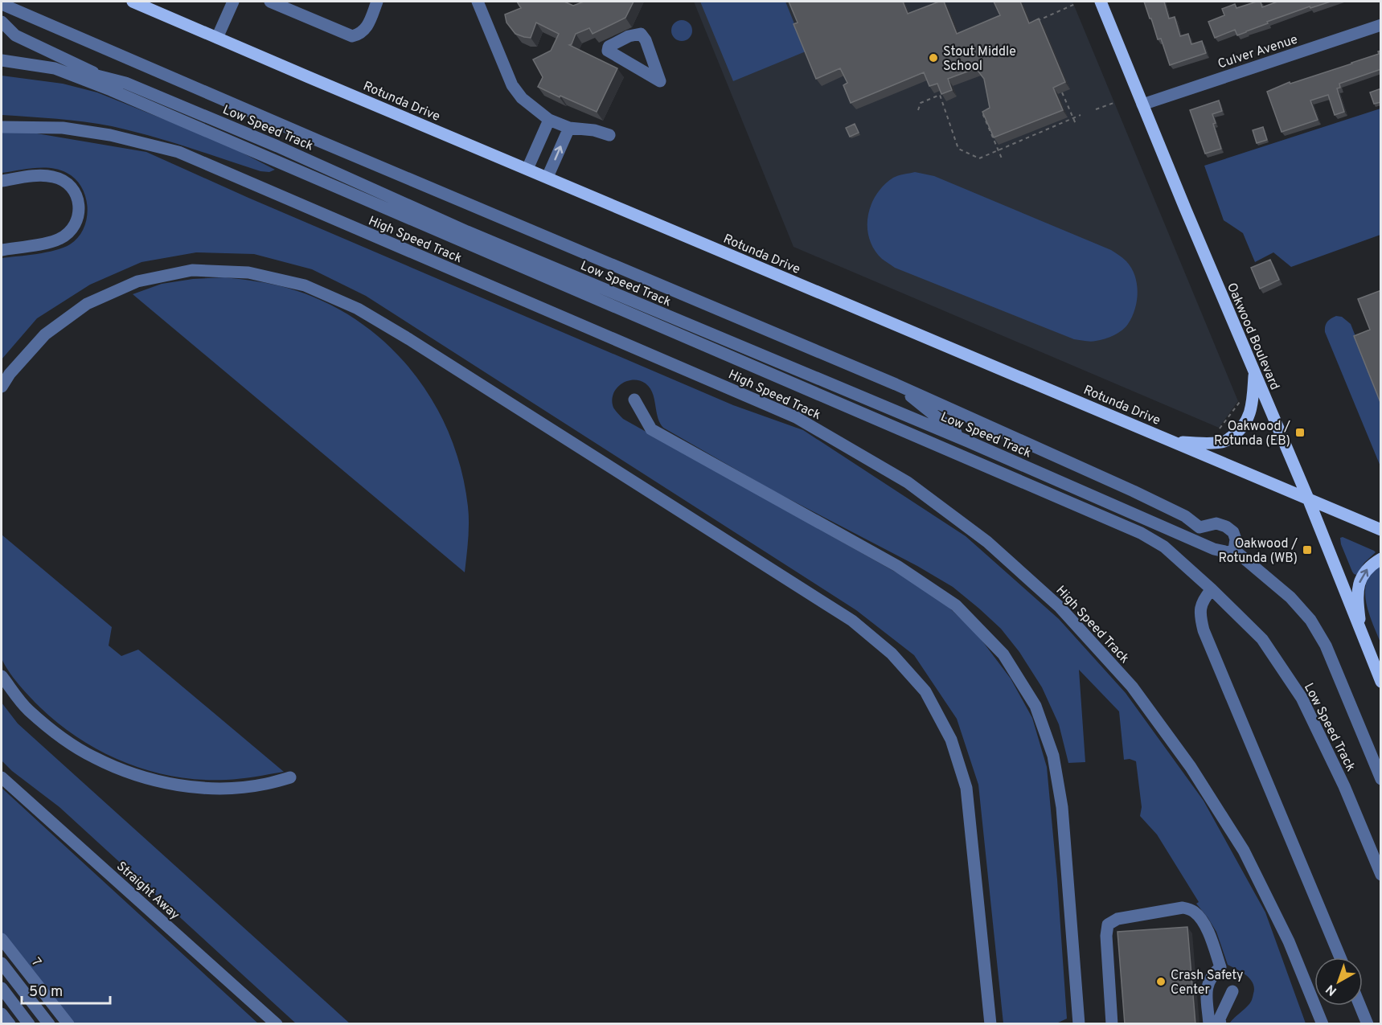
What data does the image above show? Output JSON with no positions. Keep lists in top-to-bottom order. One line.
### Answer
{"streets":{"main road":["Rotunda Drive","Oakwood Boulevard"],"street":["Culver Avenue","Low Speed Track","High Speed Track","Straight Away","7"]},"crossings":[["Culver Avenue","Oakwood Boulevard"],["Rotunda Drive","Oakwood Boulevard"]],"places":{"other":["Stout Middle School","Crash Safety Center"],"transit":["Oakwood / Rotunda (EB)","Oakwood / Rotunda (WB)"]},"scale_bar":"50 m","north":"bottom left"}
